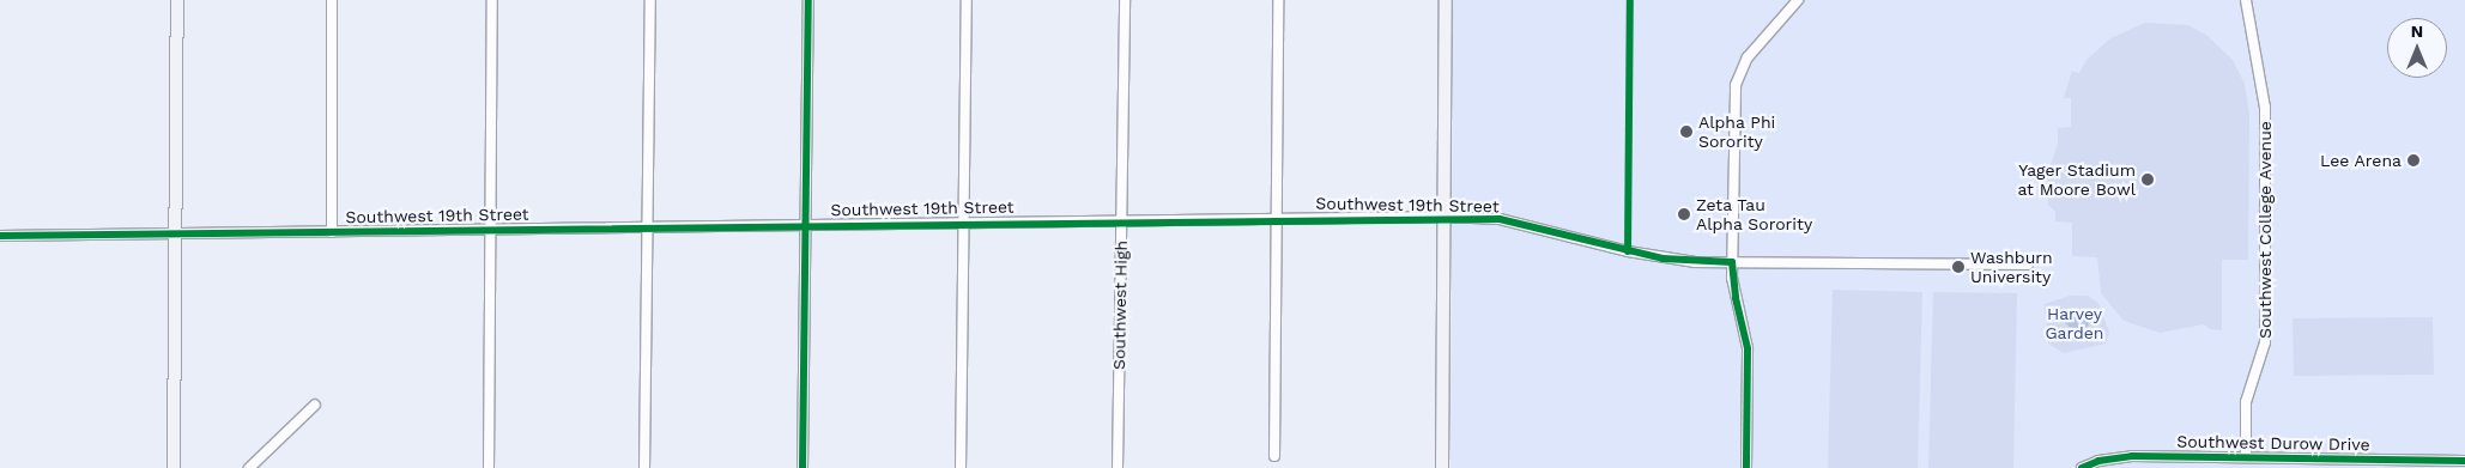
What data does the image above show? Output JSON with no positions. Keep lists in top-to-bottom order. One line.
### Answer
{"streets":{"street":["Southwest 19th Street","Southwest College Avenue","Southwest High","Southwest Durow Drive"]},"crossings":[["Southwest 19th Street","Southwest High"],["Southwest College Avenue","Southwest Durow Drive"]],"parks":["Harvey Garden"],"places":["Alpha Phi Sorority","Lee Arena","Yager Stadium at Moore Bowl","Zeta Tau Alpha Sorority","Washburn University"],"north":"top"}
